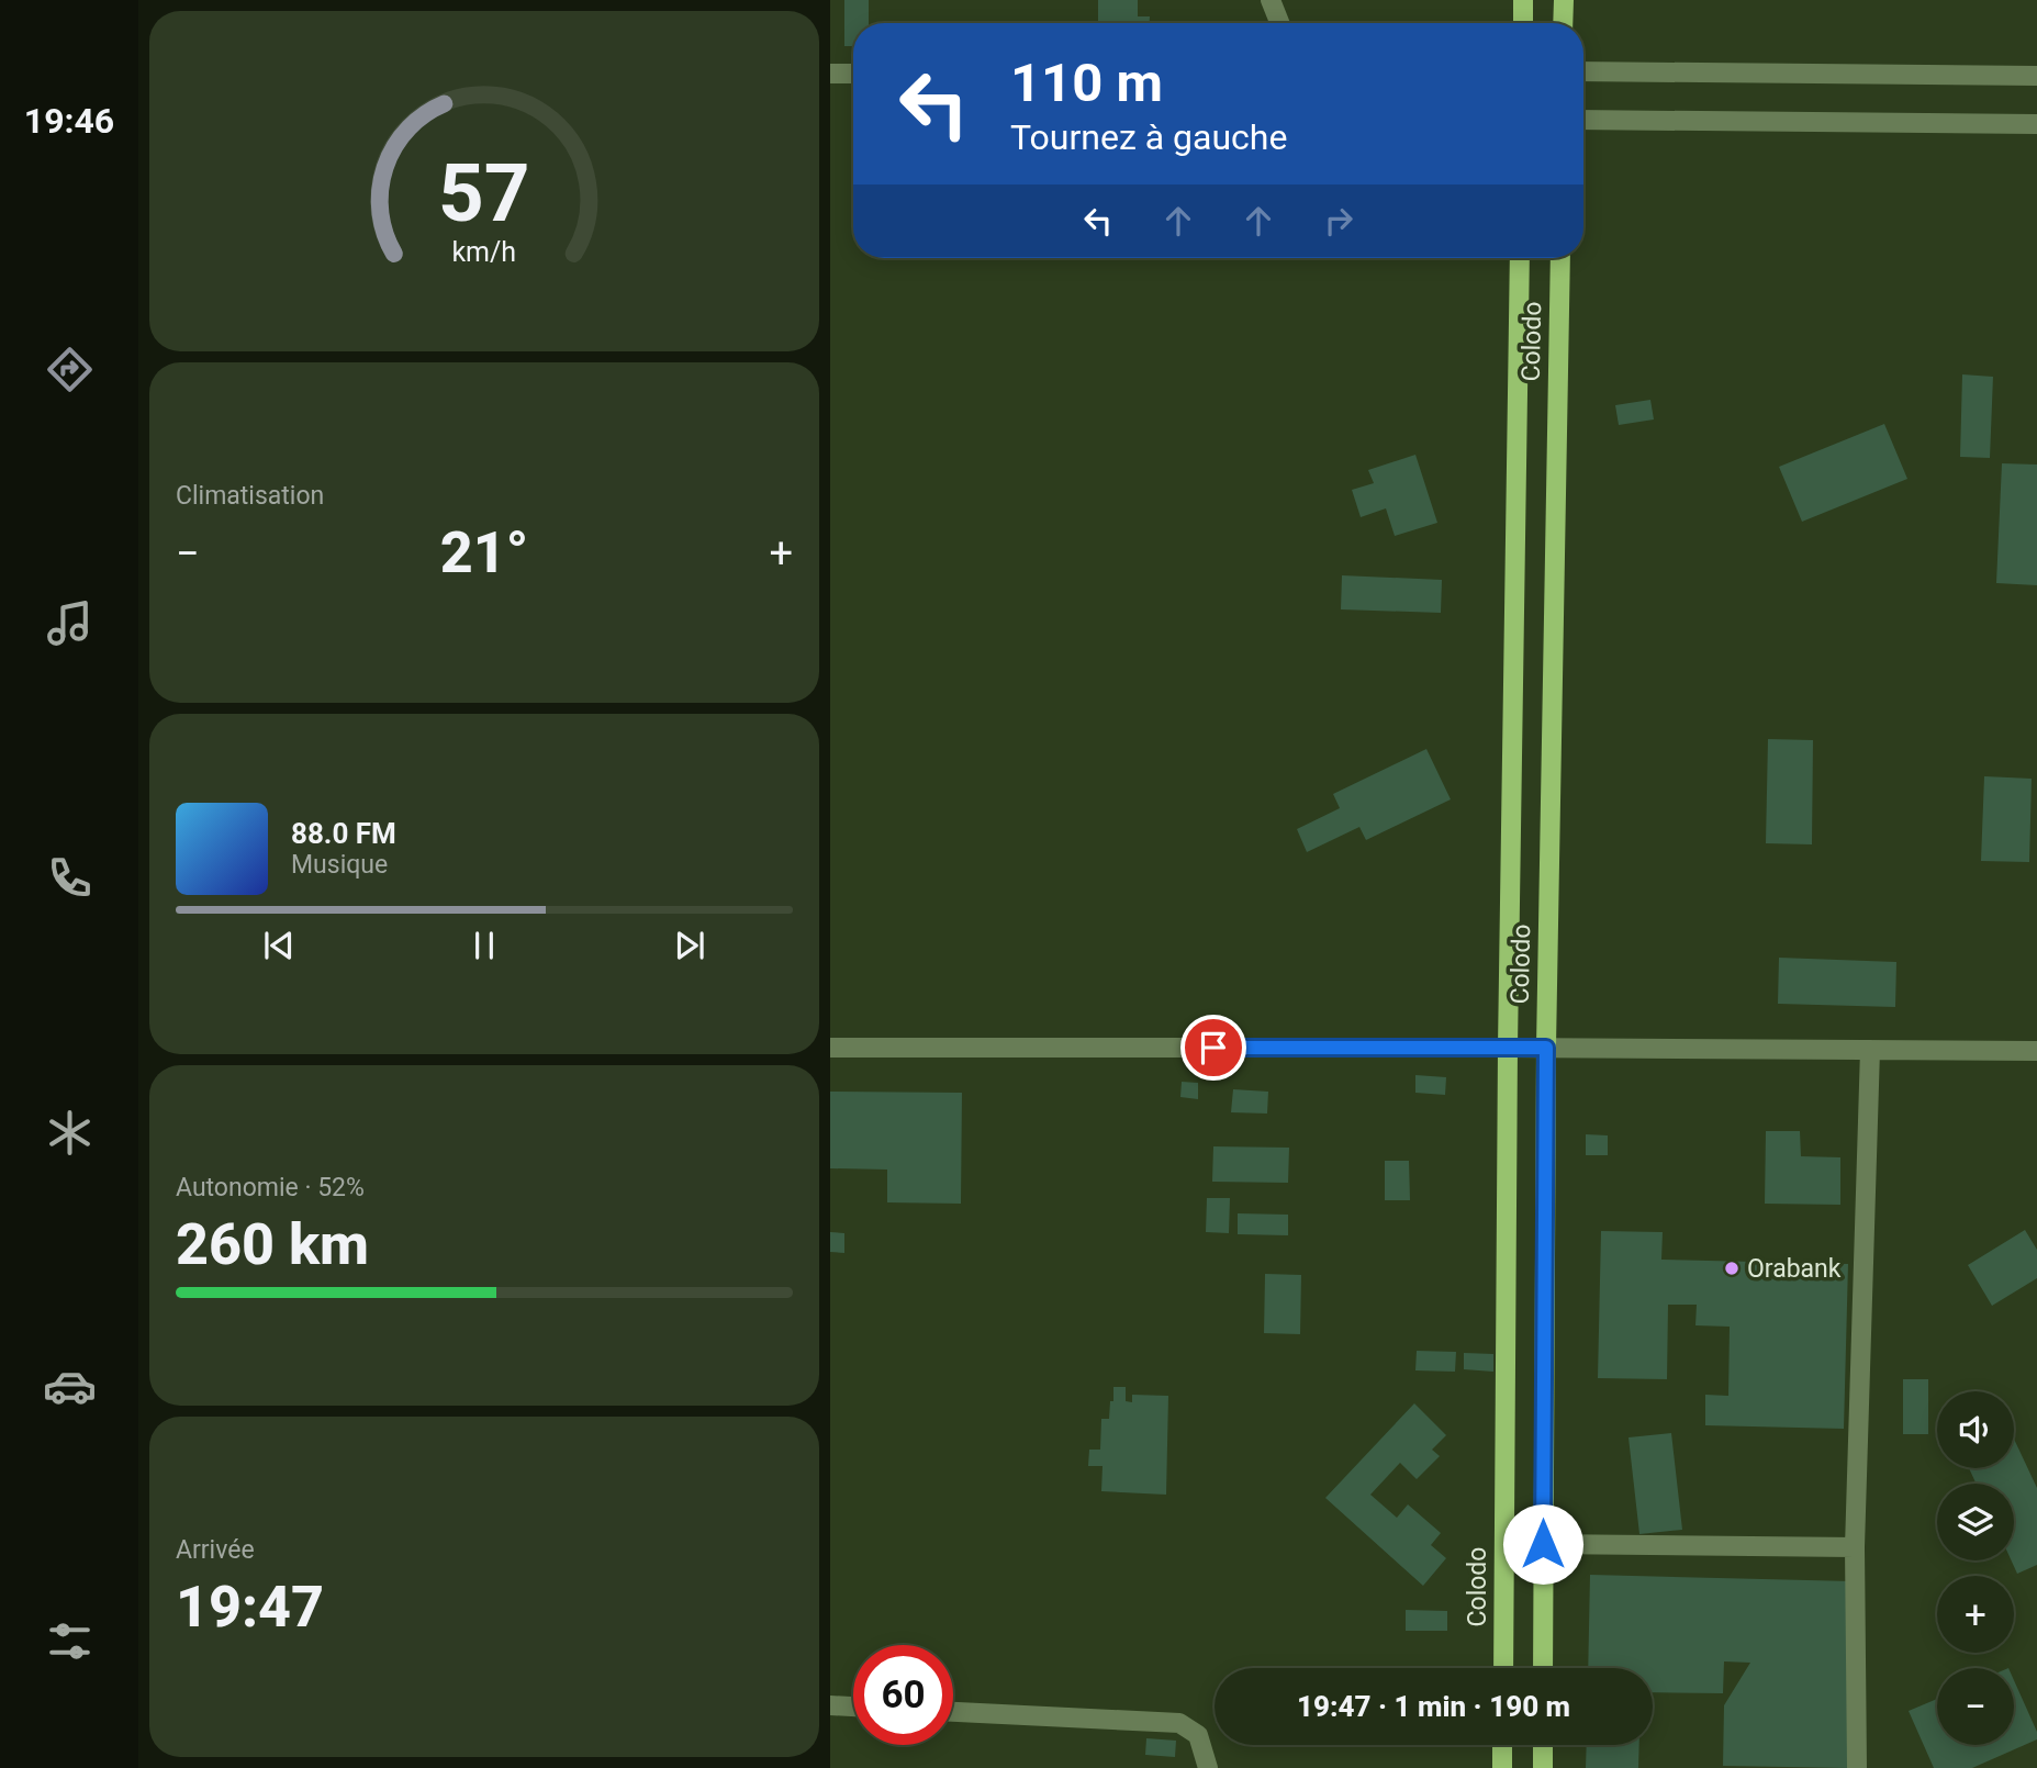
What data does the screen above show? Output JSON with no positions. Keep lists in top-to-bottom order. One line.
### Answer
{"streets":{"main road":["Colodo"]},"places":["Orabank"],"page":{"tabs":"19:46","turn":["110 m","Tournez à gauche"],"tile":["Climatisation",["Autonomie · 52%","260 km"],["Arrivée","19:47"]],"heat":["−","21°","+"],"song":["88.0 FM","Musique"],"map_buttons":["+","−"],"limit":"60","trip":"19:47 · 1 min · 190 m","gauge":["57","km/h"]}}
